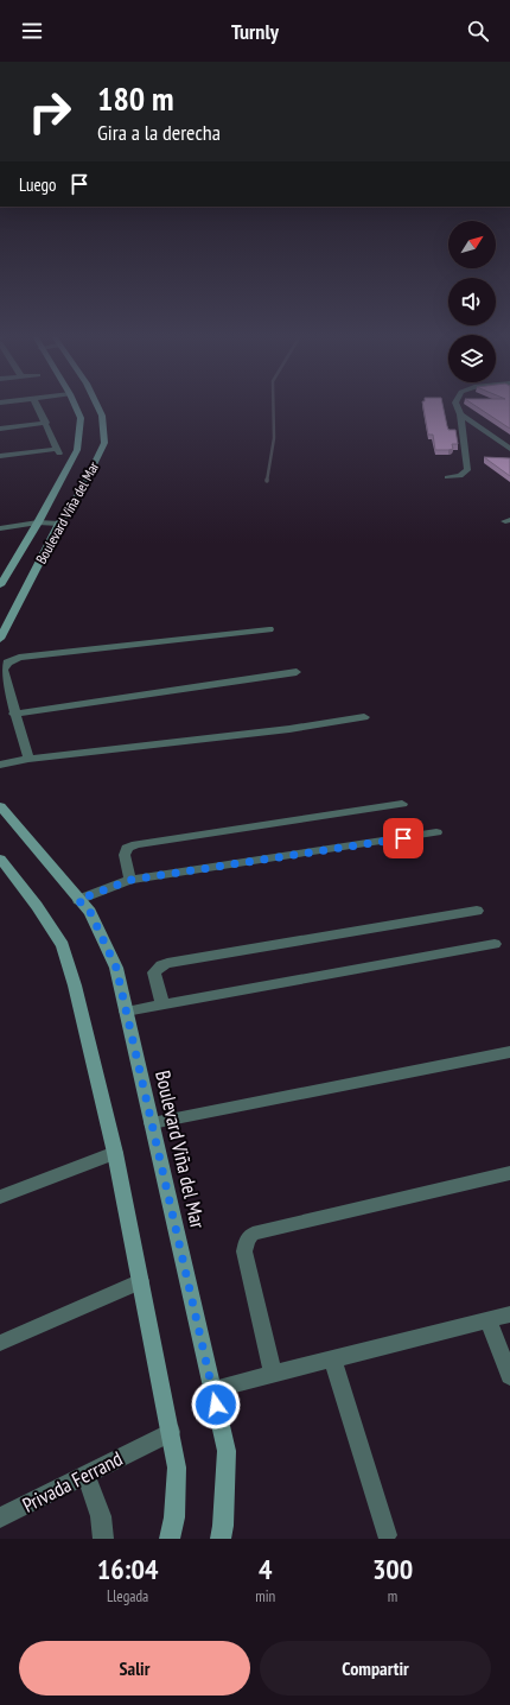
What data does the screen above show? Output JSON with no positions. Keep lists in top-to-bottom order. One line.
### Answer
{"streets":{"street":["Boulevard Viña del Mar","Privada Ferrand"]},"north":"top right","page":{"header":"Turnly","turn":["180 m","Gira a la derecha"],"then":"Luego","eta":["16:04","Llegada","4","min","300","m"],"buttons":["Salir","Compartir"]}}
